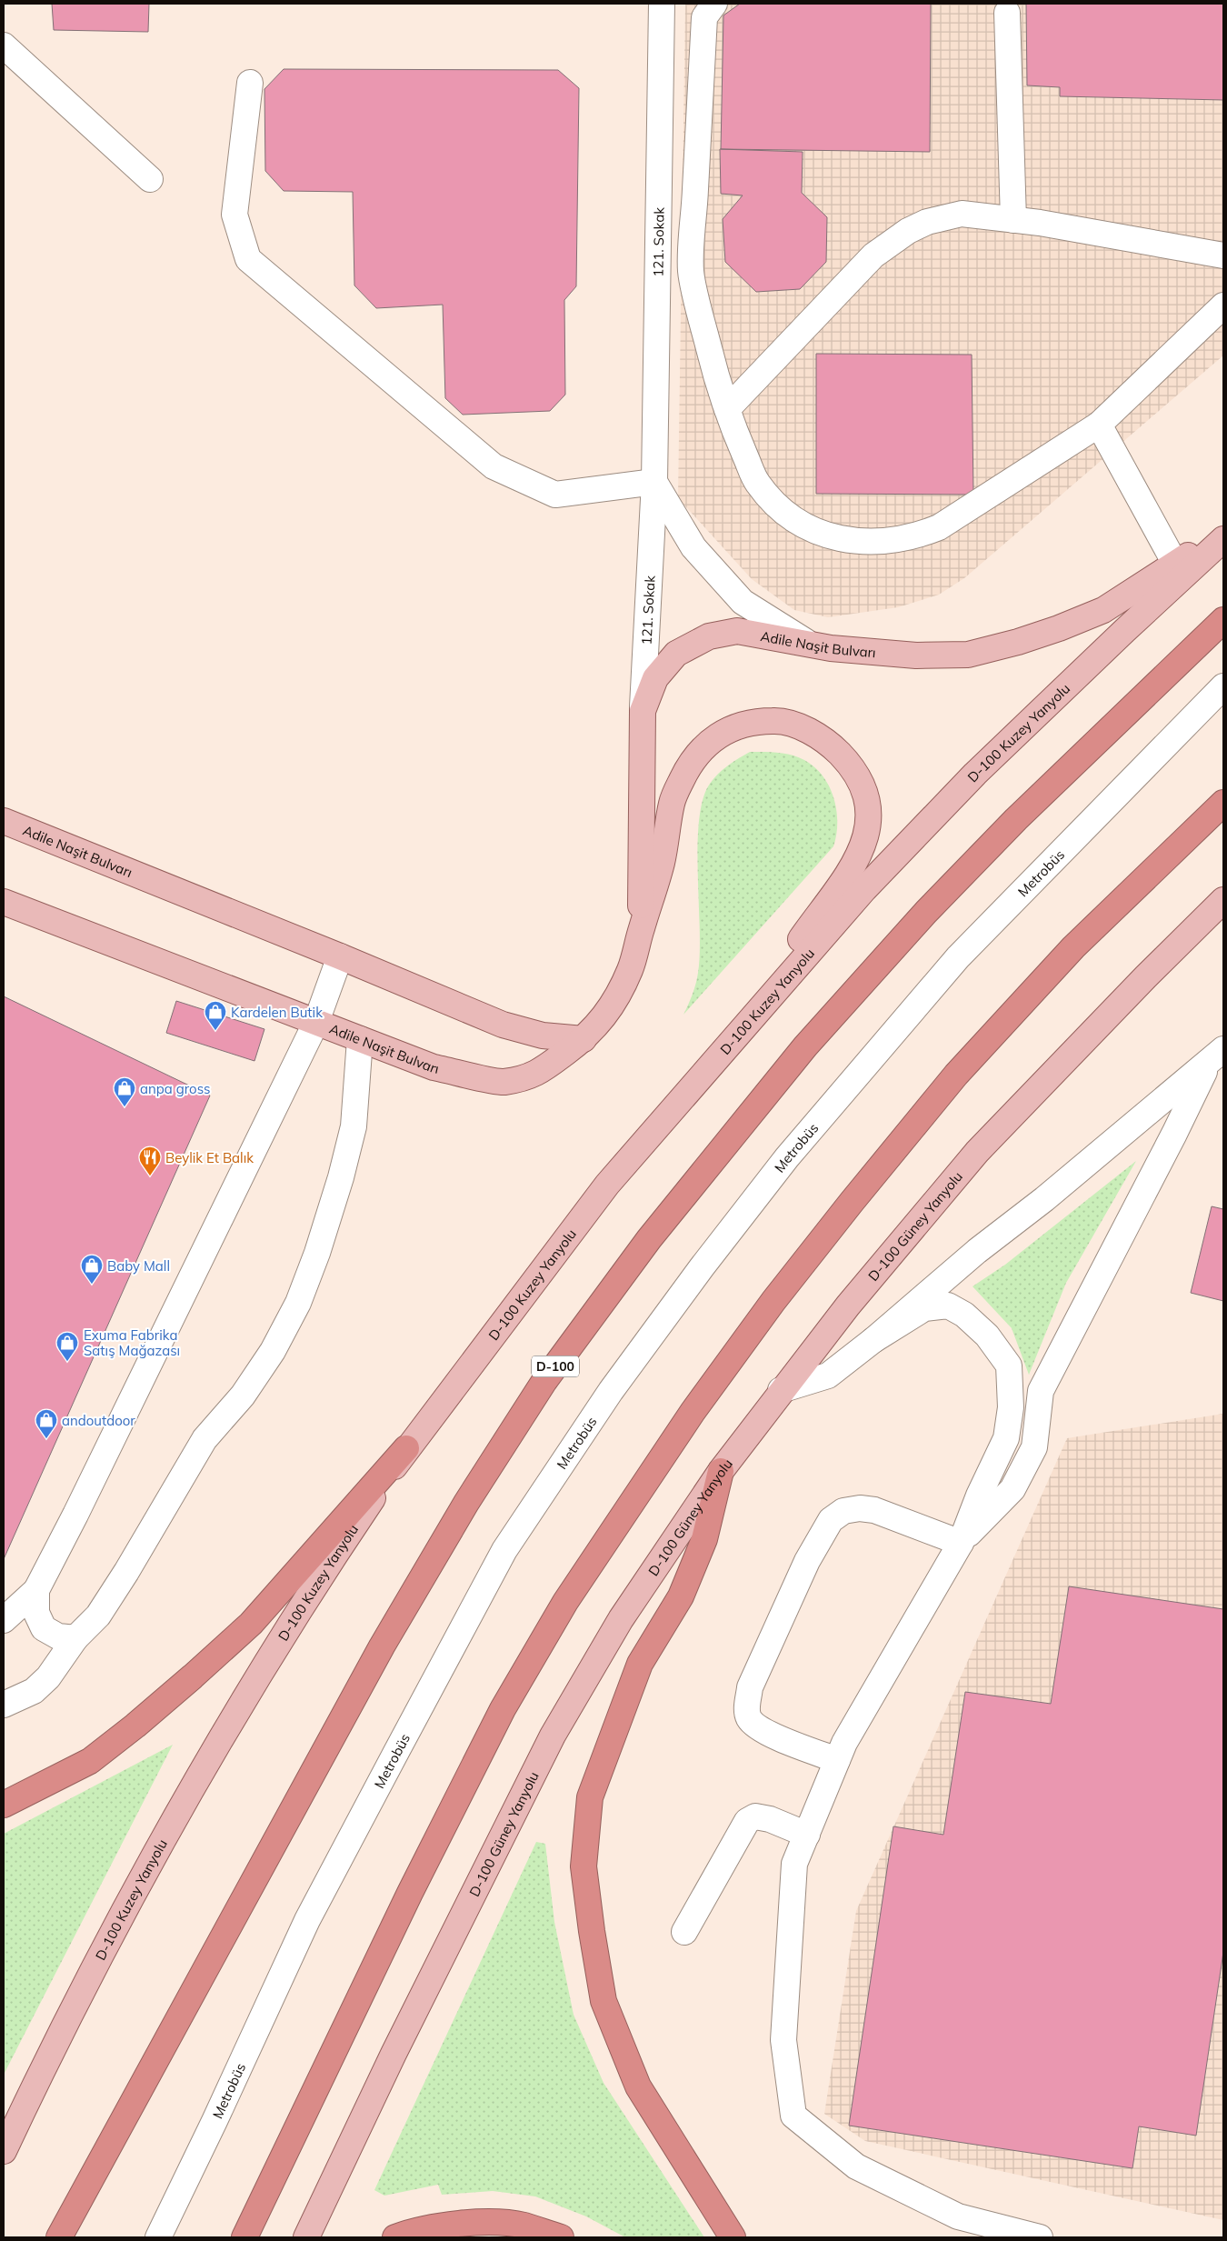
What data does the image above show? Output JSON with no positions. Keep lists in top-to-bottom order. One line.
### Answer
{"streets":{"highway":["D-100"],"main road":["Adile Naşit Bulvarı","D-100 Kuzey Yanyolu","D-100 Güney Yanyolu"],"street":["121. Sokak","Metrobüs"]},"crossings":[["121. Sokak","Adile Naşit Bulvarı"],["Adile Naşit Bulvarı","D-100 Kuzey Yanyolu"]],"places":{"shop":["Kardelen Butik","anpa gross","Baby Mall","Exuma Fabrika Satış Mağazası","andoutdoor"],"restaurant":["Beylik Et Balık"]}}
